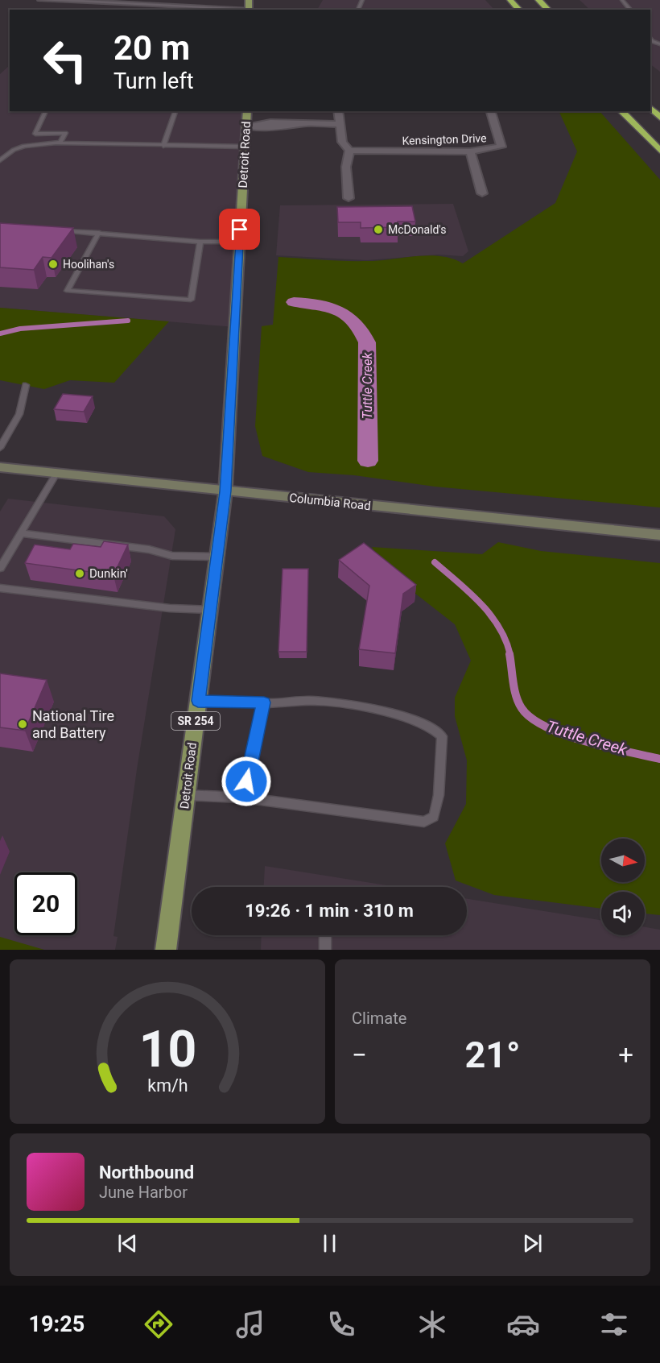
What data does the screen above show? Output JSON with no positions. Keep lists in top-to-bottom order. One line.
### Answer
{"streets":{"main road":["Detroit Road","Columbia Road","SR 254"],"street":["Kensington Drive"]},"crossings":[["Detroit Road","Columbia Road"]],"water":["Tuttle Creek"],"places":["McDonald's","Hoolihan's","Dunkin'","National Tire and Battery"],"north":"right","page":{"turn":["20 m","Turn left"],"limit":"20","trip":"19:26 · 1 min · 310 m","tile":"Climate","heat":["−","21°","+"],"song":["Northbound","June Harbor"],"tabs":"19:25","gauge":["10","km/h"]}}
